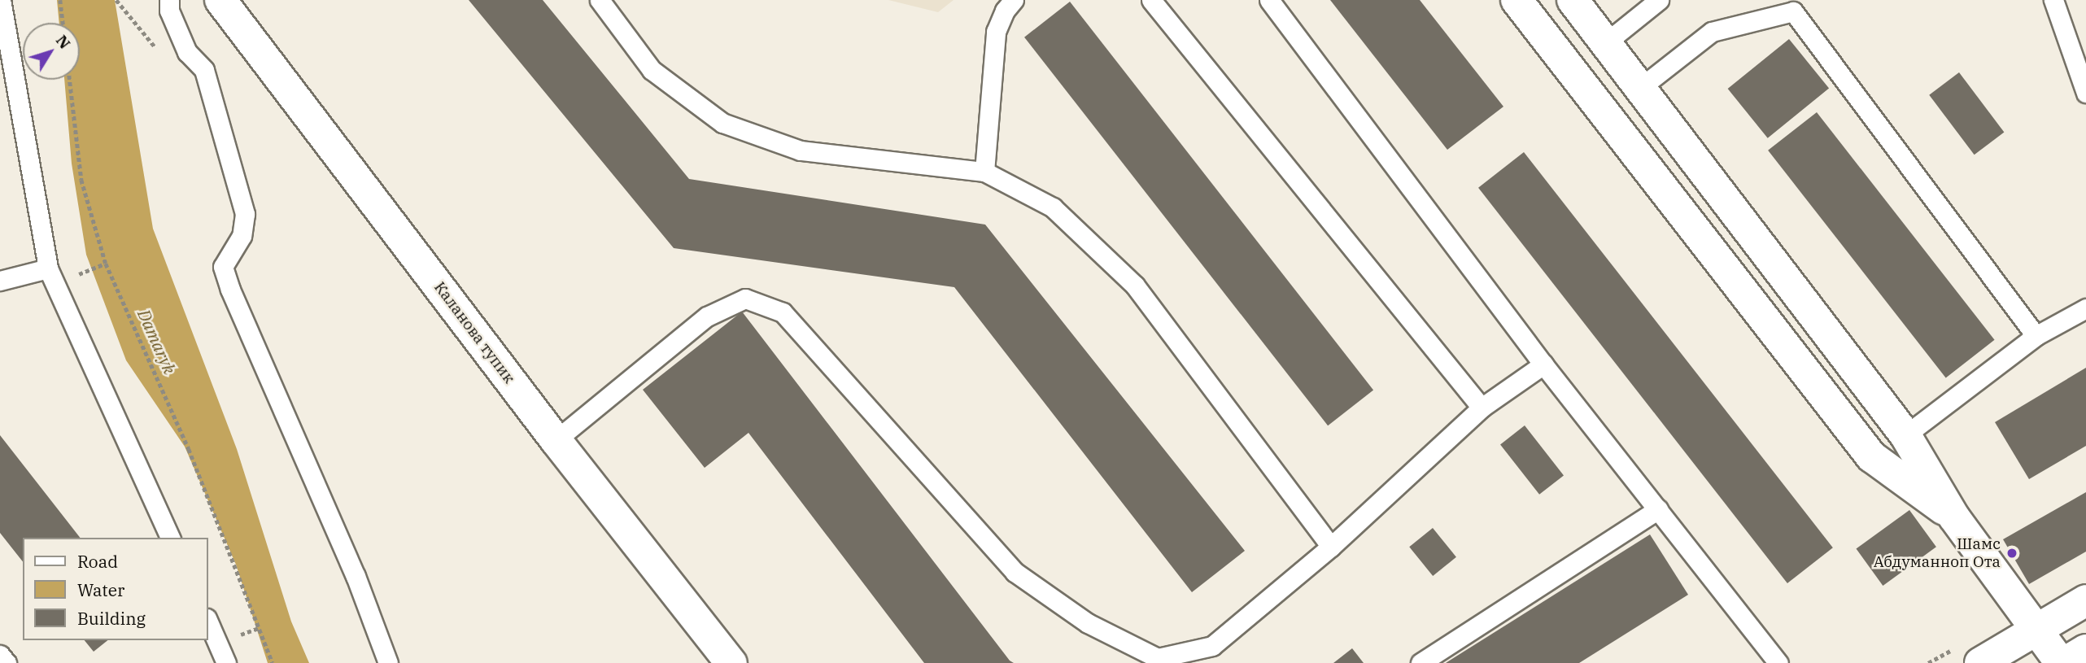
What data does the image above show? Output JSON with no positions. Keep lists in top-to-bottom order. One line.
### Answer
{"streets":{"street":["Каланова тупик"]},"water":["Damaryk"],"places":["Шамс Абдуманноп Ота"],"legend":["Road","Water","Building"],"north":"top right"}
